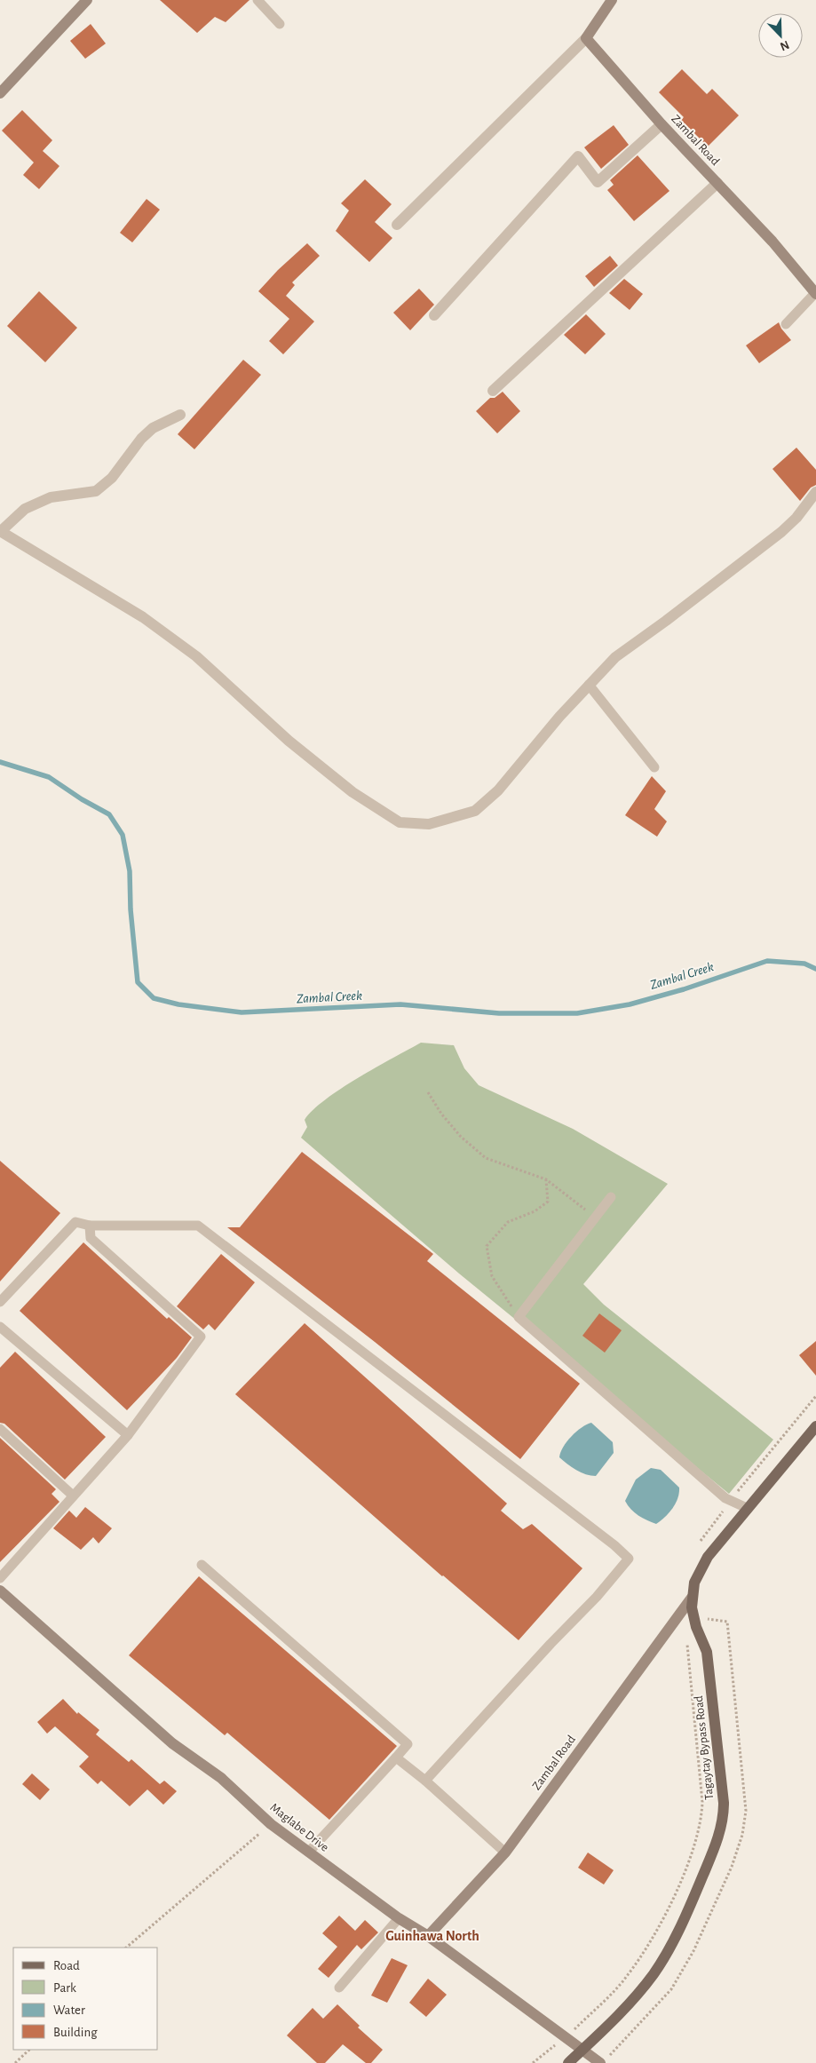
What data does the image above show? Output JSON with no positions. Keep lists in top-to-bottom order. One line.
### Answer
{"streets":{"main road":["Tagaytay Bypass Road"],"street":["Zambal Road","Maglabe Drive"]},"crossings":[["Zambal Road","Tagaytay Bypass Road"],["Zambal Road","Maglabe Drive"],["Tagaytay Bypass Road","Maglabe Drive"]],"districts":["Guinhawa North"],"water":["Zambal Creek"],"legend":["Road","Park","Water","Building"],"north":"bottom right"}
